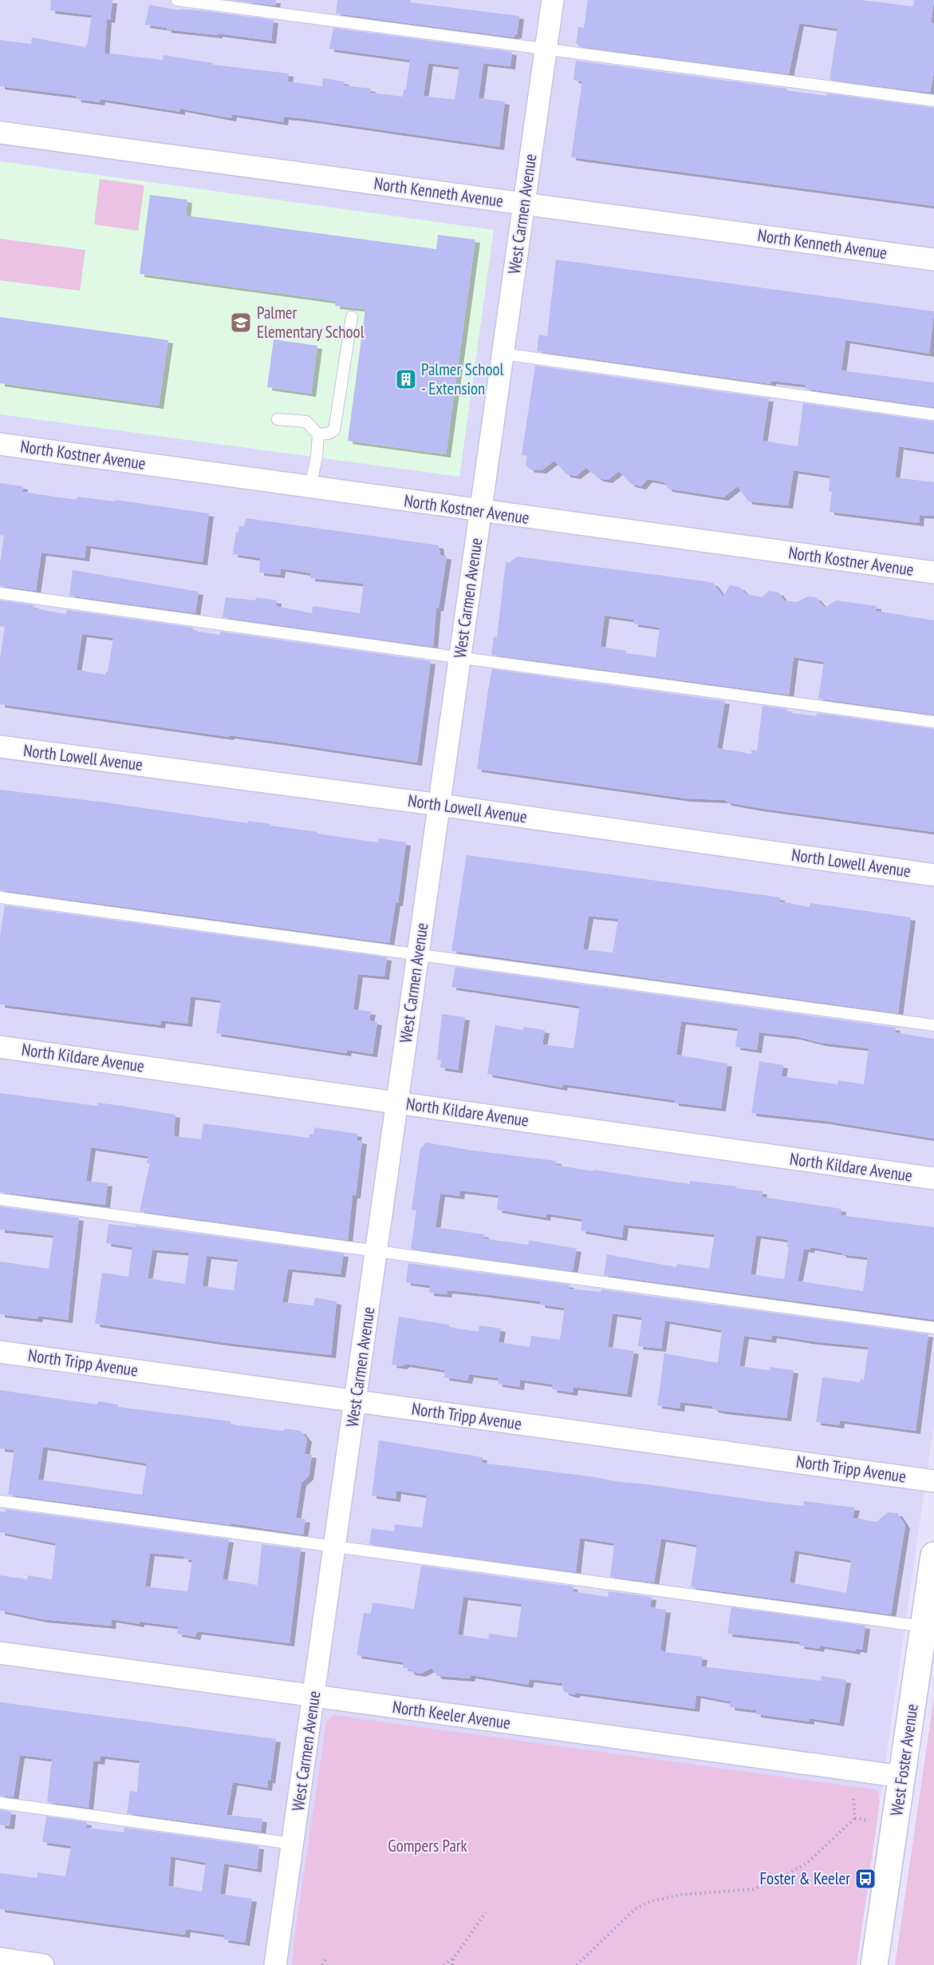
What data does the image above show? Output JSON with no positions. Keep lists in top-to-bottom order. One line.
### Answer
{"streets":{"main road":["West Foster Avenue"],"street":["North Kenneth Avenue","West Carmen Avenue","North Kostner Avenue","North Lowell Avenue","North Kildare Avenue","North Tripp Avenue","North Keeler Avenue"]},"crossings":[["North Kenneth Avenue","West Carmen Avenue"],["West Carmen Avenue","North Kostner Avenue"],["West Carmen Avenue","North Lowell Avenue"],["West Carmen Avenue","North Kildare Avenue"],["West Carmen Avenue","North Tripp Avenue"],["West Carmen Avenue","North Keeler Avenue"],["North Keeler Avenue","West Foster Avenue"]],"parks":["Gompers Park"],"places":{"school or university":["Palmer Elementary School"],"building":["Palmer School - Extension"],"bus stop":["Foster & Keeler"]}}
